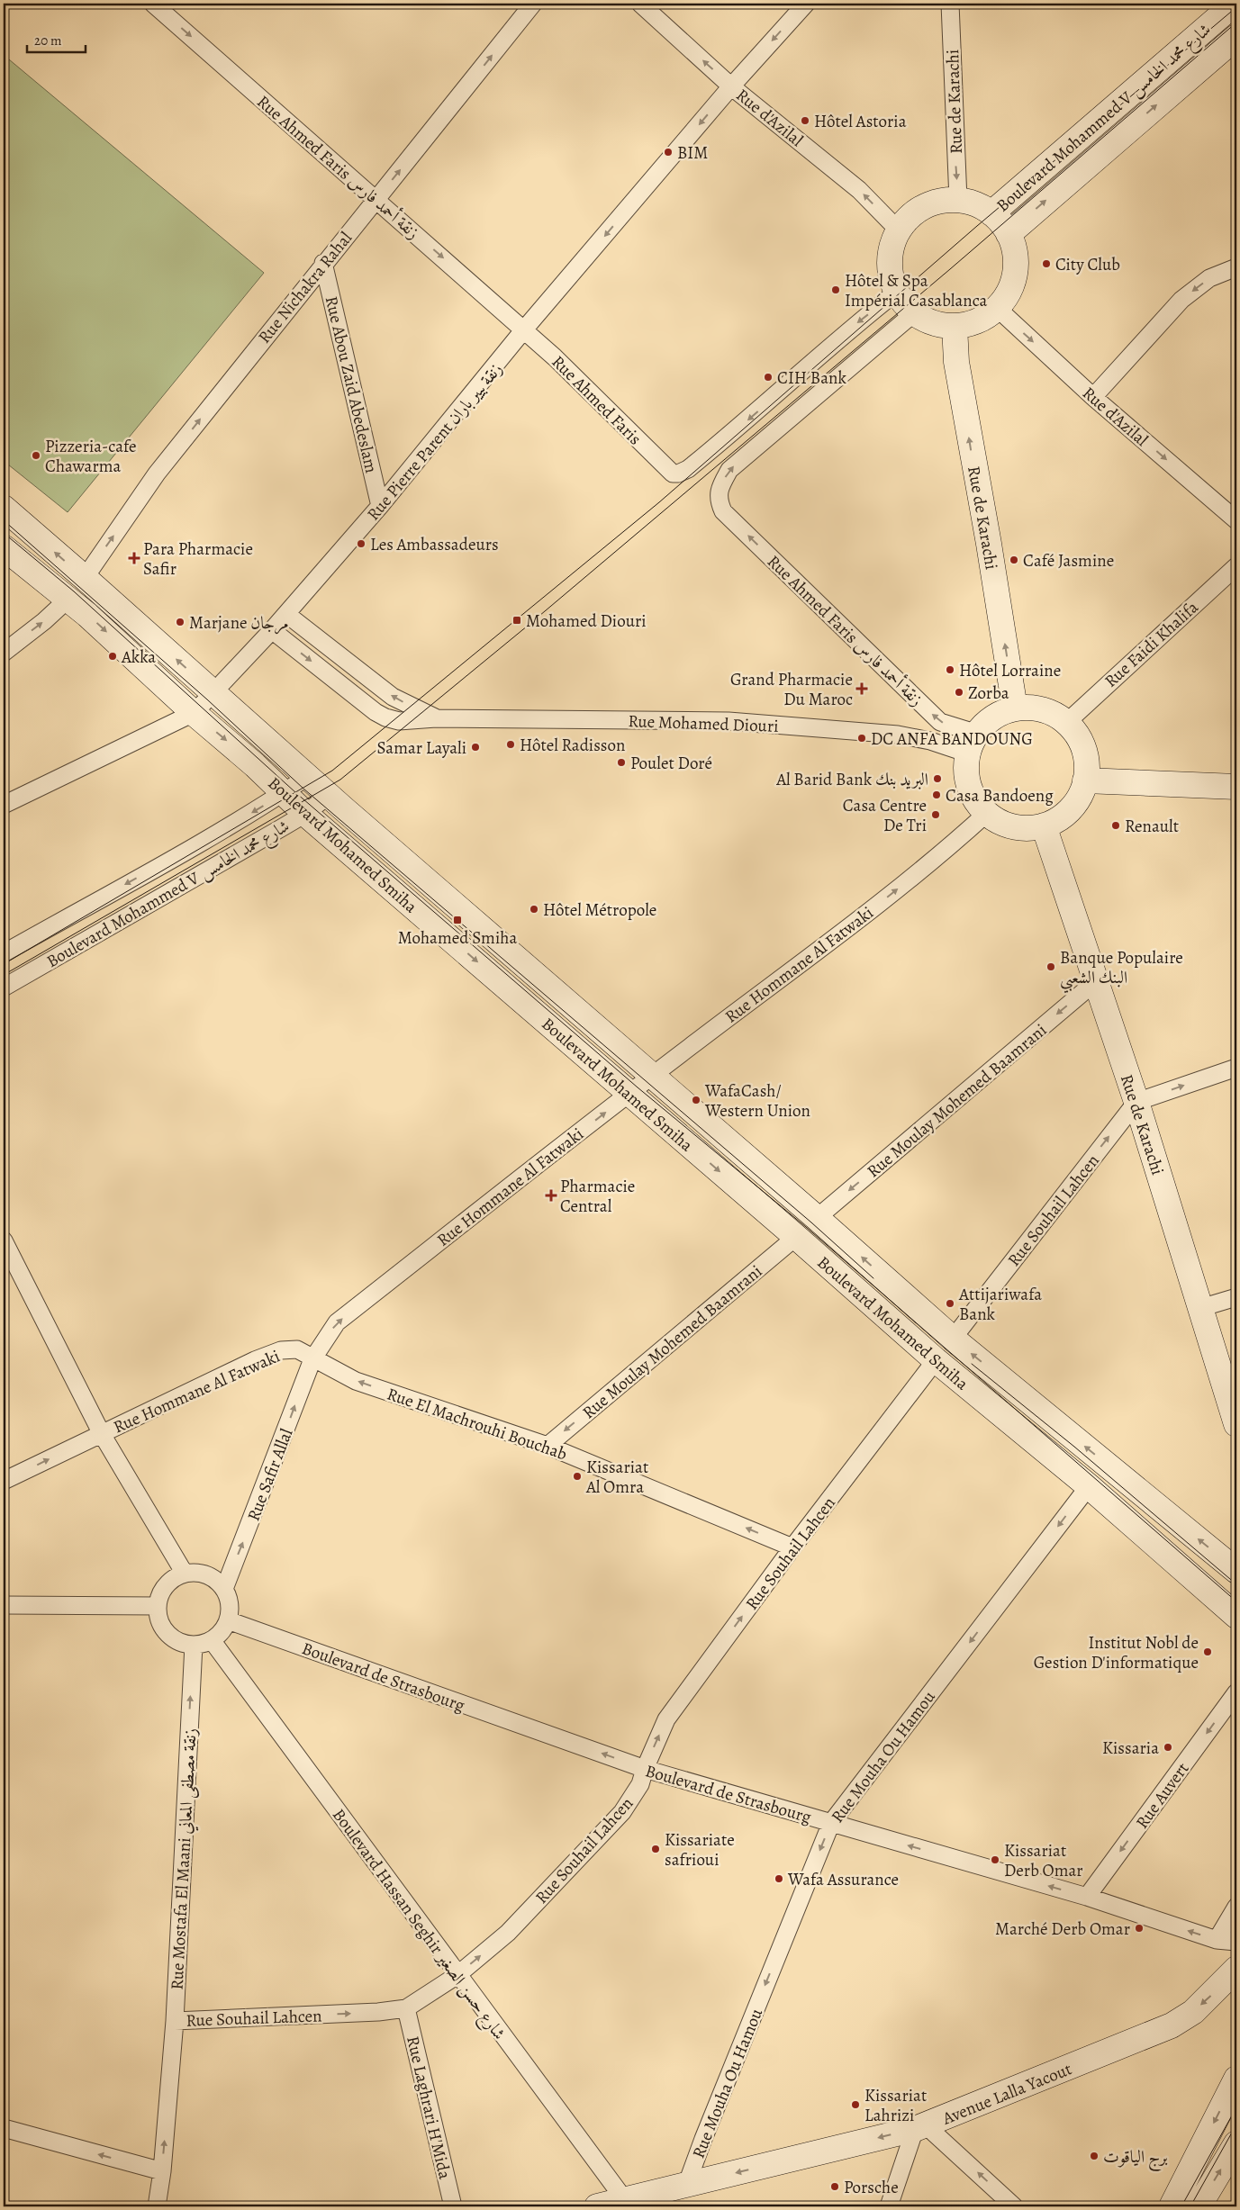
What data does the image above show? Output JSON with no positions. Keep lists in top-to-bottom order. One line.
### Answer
{"streets":{"street":["Rue de Karachi","Rue d'Azilal","Boulevard Mohammed V شارع محمد الخامس","Rue Ahmed Faris زنقة أحمد فارس","Rue Nichakra Rahal","Rue Abou Zaid Abedeslam","Rue Ahmed Faris","Rue Pierre Parent زنقة بيير باران","Rue Faidi Khalifa","Rue Mohamed Diouri","Boulevard Mohamed Smiha","Rue Hommane Al Fatwaki","Rue Moulay Mohemed Baamrani","Rue Souhail Lahcen","Rue El Machrouhi Bouchab","Rue Safir Allal","Boulevard de Strasbourg","Rue Mouha Ou Hamou","Rue Auvert","Rue Mostafa El Maani زنقة مصطفى المعاني","Boulevard Hassan Seghir شارع حسن الصغير","Avenue Lalla Yacout","Rue Laghrari H'Mida"]},"crossings":[["Rue de Karachi","Rue d'Azilal"],["Rue de Karachi","Boulevard Mohammed V شارع محمد الخامس"],["Rue de Karachi","Rue Ahmed Faris زنقة أحمد فارس"],["Rue de Karachi","Rue Ahmed Faris"],["Rue de Karachi","Rue Faidi Khalifa"],["Rue de Karachi","Rue Mohamed Diouri"],["Rue de Karachi","Rue Hommane Al Fatwaki"],["Rue de Karachi","Rue Moulay Mohemed Baamrani"],["Rue de Karachi","Rue Souhail Lahcen"],["Rue d'Azilal","Boulevard Mohammed V شارع محمد الخامس"],["Rue d'Azilal","Rue Ahmed Faris زنقة أحمد فارس"],["Rue d'Azilal","Rue Ahmed Faris"],["Rue d'Azilal","Rue Pierre Parent زنقة بيير باران"],["Boulevard Mohammed V شارع محمد الخامس","Rue Ahmed Faris زنقة أحمد فارس"],["Boulevard Mohammed V شارع محمد الخامس","Rue Ahmed Faris"],["Boulevard Mohammed V شارع محمد الخامس","Boulevard Mohamed Smiha"],["Rue Ahmed Faris زنقة أحمد فارس","Rue Nichakra Rahal"],["Rue Ahmed Faris زنقة أحمد فارس","Rue Ahmed Faris"],["Rue Ahmed Faris زنقة أحمد فارس","Rue Pierre Parent زنقة بيير باران"],["Rue Ahmed Faris زنقة أحمد فارس","Rue Faidi Khalifa"],["Rue Ahmed Faris زنقة أحمد فارس","Rue Mohamed Diouri"],["Rue Ahmed Faris زنقة أحمد فارس","Rue Hommane Al Fatwaki"],["Rue Nichakra Rahal","Rue Abou Zaid Abedeslam"],["Rue Nichakra Rahal","Boulevard Mohamed Smiha"],["Rue Abou Zaid Abedeslam","Rue Pierre Parent زنقة بيير باران"],["Rue Ahmed Faris","Rue Pierre Parent زنقة بيير باران"],["Rue Pierre Parent زنقة بيير باران","Rue Mohamed Diouri"],["Rue Pierre Parent زنقة بيير باران","Boulevard Mohamed Smiha"],["Rue Faidi Khalifa","Rue Mohamed Diouri"],["Rue Faidi Khalifa","Rue Hommane Al Fatwaki"],["Rue Mohamed Diouri","Rue Hommane Al Fatwaki"],["Boulevard Mohamed Smiha","Rue Hommane Al Fatwaki"],["Boulevard Mohamed Smiha","Rue Moulay Mohemed Baamrani"],["Boulevard Mohamed Smiha","Rue Souhail Lahcen"],["Boulevard Mohamed Smiha","Rue Mouha Ou Hamou"],["Rue Hommane Al Fatwaki","Rue El Machrouhi Bouchab"],["Rue Hommane Al Fatwaki","Rue Safir Allal"],["Rue Moulay Mohemed Baamrani","Rue El Machrouhi Bouchab"],["Rue Souhail Lahcen","Rue El Machrouhi Bouchab"],["Rue Souhail Lahcen","Boulevard de Strasbourg"],["Rue Souhail Lahcen","Rue Mostafa El Maani زنقة مصطفى المعاني"],["Rue Souhail Lahcen","Boulevard Hassan Seghir شارع حسن الصغير"],["Rue Souhail Lahcen","Rue Laghrari H'Mida"],["Rue El Machrouhi Bouchab","Rue Safir Allal"],["Rue Safir Allal","Boulevard de Strasbourg"],["Rue Safir Allal","Rue Mostafa El Maani زنقة مصطفى المعاني"],["Rue Safir Allal","Boulevard Hassan Seghir شارع حسن الصغير"],["Boulevard de Strasbourg","Rue Mouha Ou Hamou"],["Boulevard de Strasbourg","Rue Auvert"],["Boulevard de Strasbourg","Rue Mostafa El Maani زنقة مصطفى المعاني"],["Boulevard de Strasbourg","Boulevard Hassan Seghir شارع حسن الصغير"],["Rue Mouha Ou Hamou","Avenue Lalla Yacout"],["Rue Mostafa El Maani زنقة مصطفى المعاني","Boulevard Hassan Seghir شارع حسن الصغير"],["Boulevard Hassan Seghir شارع حسن الصغير","Avenue Lalla Yacout"]],"one_way":["Rue Nichakra Rahal","Rue Pierre Parent زنقة بيير باران","Rue Hommane Al Fatwaki","Rue Moulay Mohemed Baamrani","Rue Souhail Lahcen","Rue El Machrouhi Bouchab","Rue Safir Allal","Boulevard de Strasbourg","Rue Mouha Ou Hamou","Rue Auvert","Rue Mostafa El Maani زنقة مصطفى المعاني","Avenue Lalla Yacout"],"places":{"other":["Hôtel Astoria","BIM","City Club","Hôtel & Spa Impérial Casablanca","CIH Bank","Pizzeria-cafe Chawarma","Les Ambassadeurs","Café Jasmine","Marjane مرجان","Akka","Hôtel Lorraine","Zorba","DC ANFA BANDOUNG","Hôtel Radisson","Samar Layali","Poulet Doré","Al Barid Bank البريد بنك","Casa Bandoeng","Casa Centre De Tri","Renault","Hôtel Métropole","Banque Populaire البنك الشعبي","WafaCash/ Western Union","Attijariwafa Bank","Kissariat Al Omra","Institut Nobl de Gestion D'informatique","Kissaria","Kissariate safrioui","Kissariat Derb Omar","Wafa Assurance","Marché Derb Omar","Kissariat Lahrizi","برج الياقوت","Porsche"],"health":["Para Pharmacie Safir","Grand Pharmacie Du Maroc","Pharmacie Central"],"transit":["Mohamed Diouri","Mohamed Smiha"]},"scale_bar":"20 m"}
